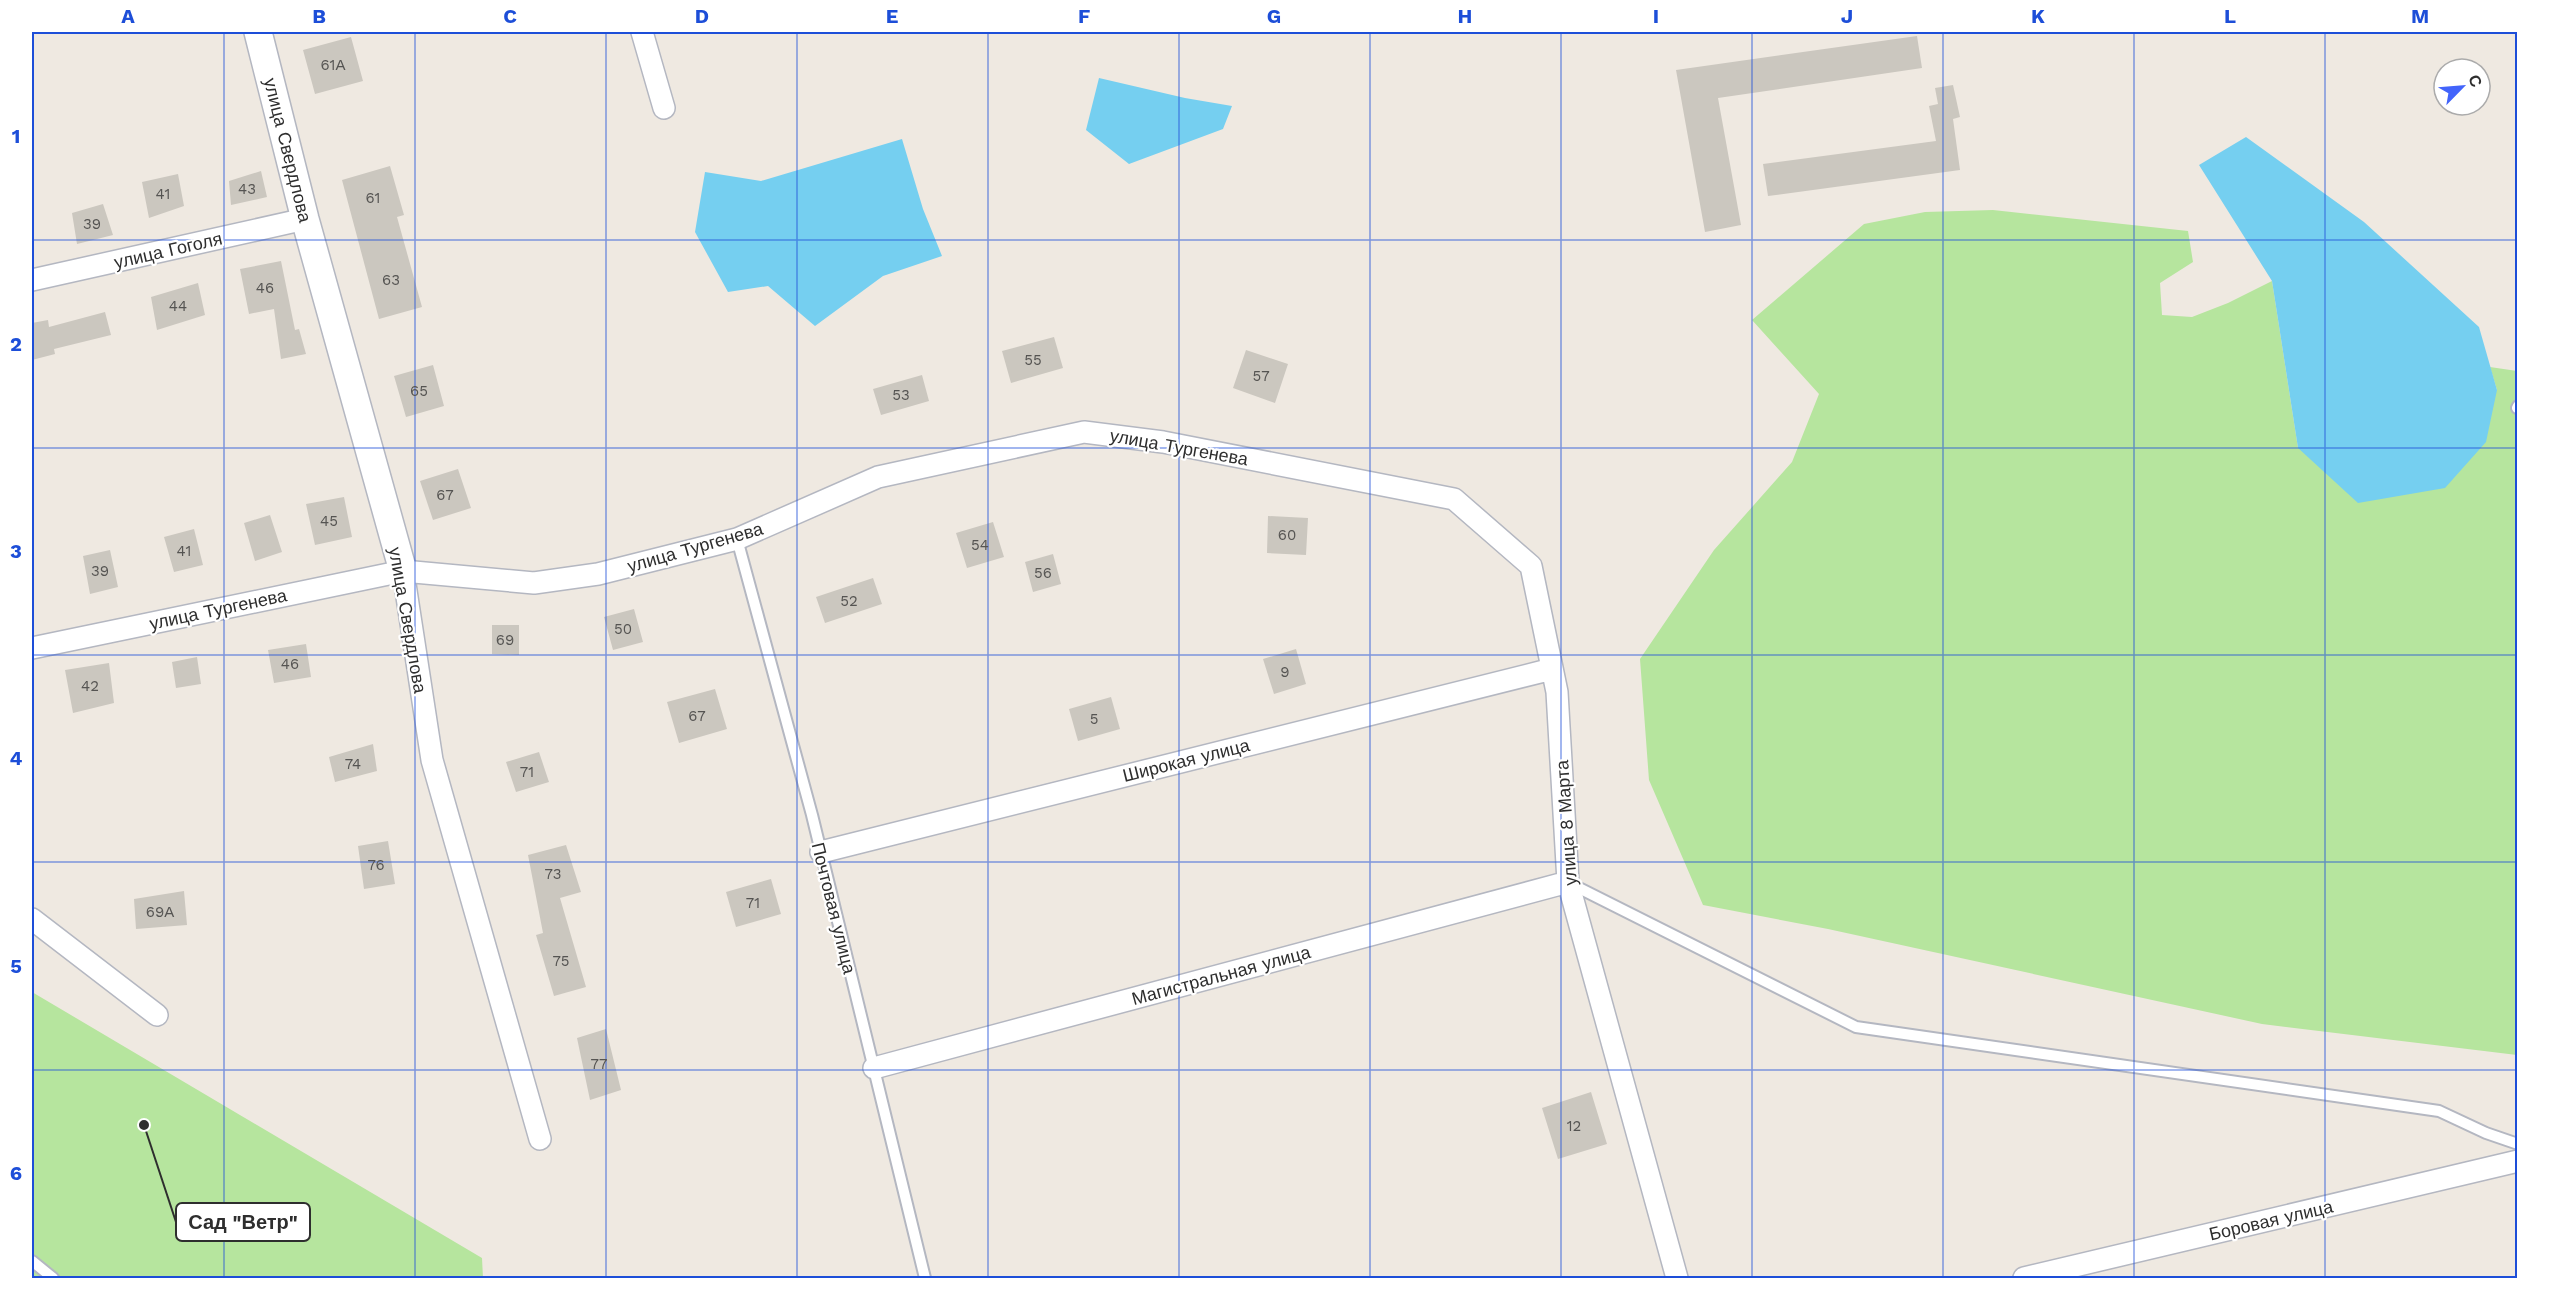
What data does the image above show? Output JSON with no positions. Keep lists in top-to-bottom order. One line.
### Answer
{"streets":{"street":["улица Свердлова","улица Гоголя","улица Тургенева","Широкая улица","улица 8 Марта","Магистральная улица","Боровая улица"],"lane":["Почтовая улица"]},"crossings":[["улица Свердлова","улица Гоголя"],["улица Свердлова","улица Тургенева"],["улица Тургенева","улица 8 Марта"],["улица Тургенева","Почтовая улица"],["Широкая улица","улица 8 Марта"],["Широкая улица","Почтовая улица"],["улица 8 Марта","Магистральная улица"],["Почтовая улица","Магистральная улица"]],"places":["Сад \"Ветр\""],"house_numbers":["61А","43","41","61","39","63","46","44","55","57","65","53","67","45","60","54","41","39","56","52","50","69","46","9","42","67","5","74","71","76","73","71","69А","75","77","12"],"north":"top right","grid":{"columns":["A","B","C","D","E","F","G","H","I","J","K","L","M"],"rows":["1","2","3","4","5","6"]}}
